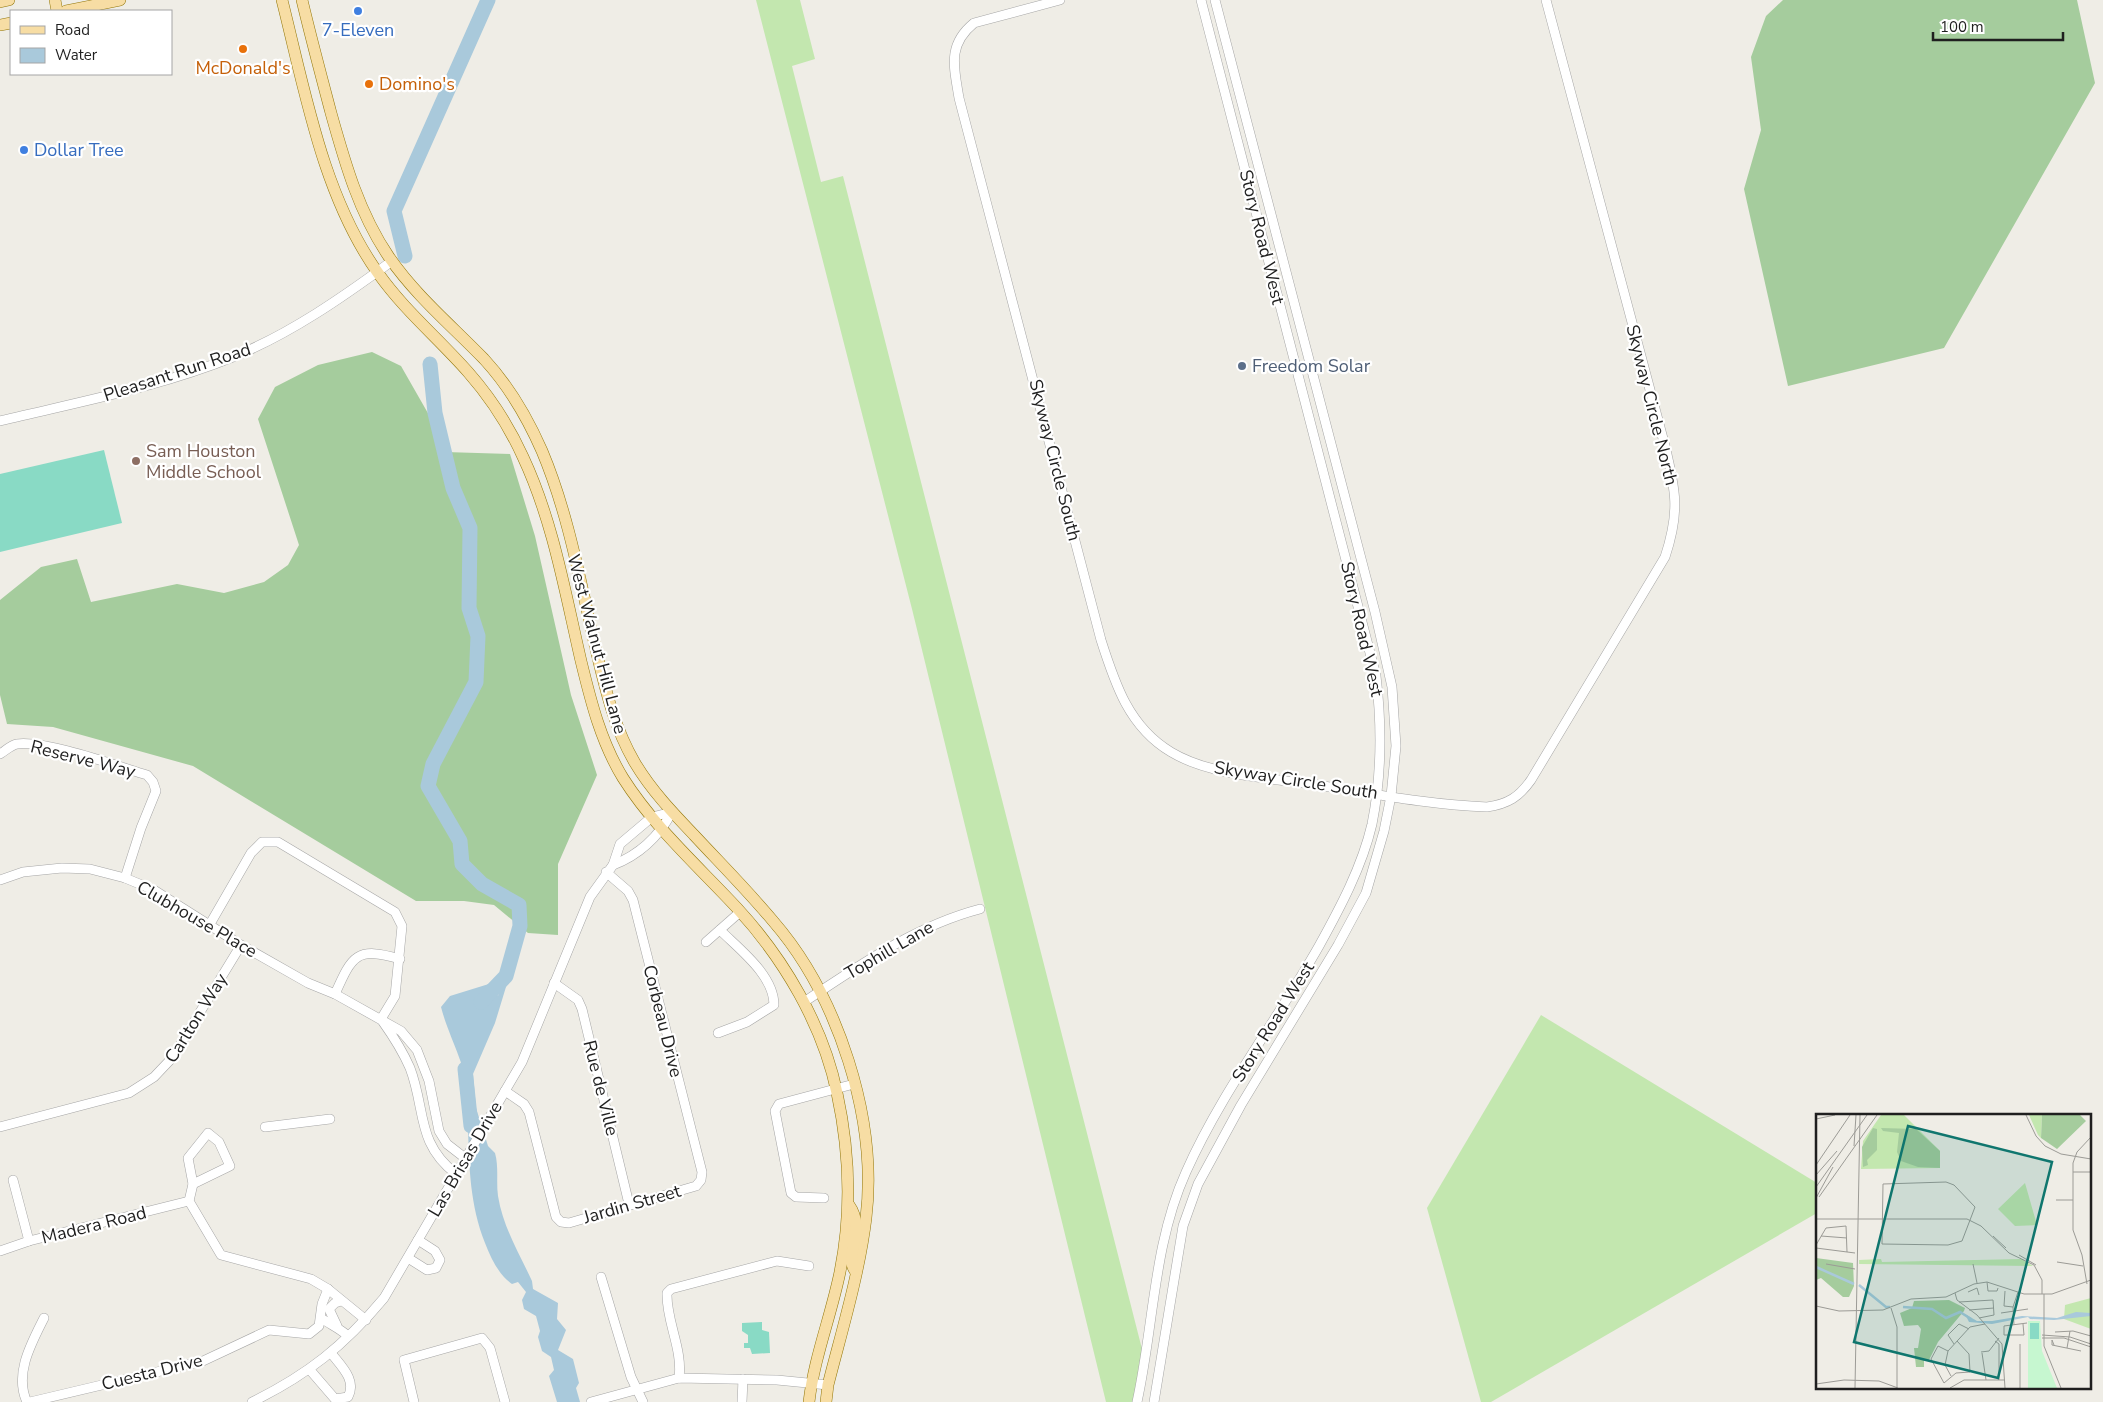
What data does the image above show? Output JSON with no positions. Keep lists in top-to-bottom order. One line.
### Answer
{"streets":{"main road":["West Walnut Hill Lane"],"street":["Story Road West","Pleasant Run Road","Skyway Circle North","Skyway Circle South","Reserve Way","Clubhouse Place","Tophill Lane","Carlton Way","Corbeau Drive","Rue de Ville","Las Brisas Drive","Jardin Street","Madera Road","Cuesta Drive"]},"crossings":[["Story Road West","Skyway Circle North"],["Story Road West","Skyway Circle South"],["Pleasant Run Road","West Walnut Hill Lane"],["Skyway Circle North","Skyway Circle South"],["West Walnut Hill Lane","Tophill Lane"],["West Walnut Hill Lane","Las Brisas Drive"],["Reserve Way","Clubhouse Place"],["Clubhouse Place","Carlton Way"],["Clubhouse Place","Las Brisas Drive"],["Corbeau Drive","Las Brisas Drive"],["Corbeau Drive","Jardin Street"],["Rue de Ville","Las Brisas Drive"],["Rue de Ville","Jardin Street"],["Las Brisas Drive","Jardin Street"]],"places":["7-Eleven","McDonald's","Domino's","Dollar Tree","Freedom Solar","Sam Houston Middle School"],"legend":["Road","Water"],"scale_bar":"100 m"}
